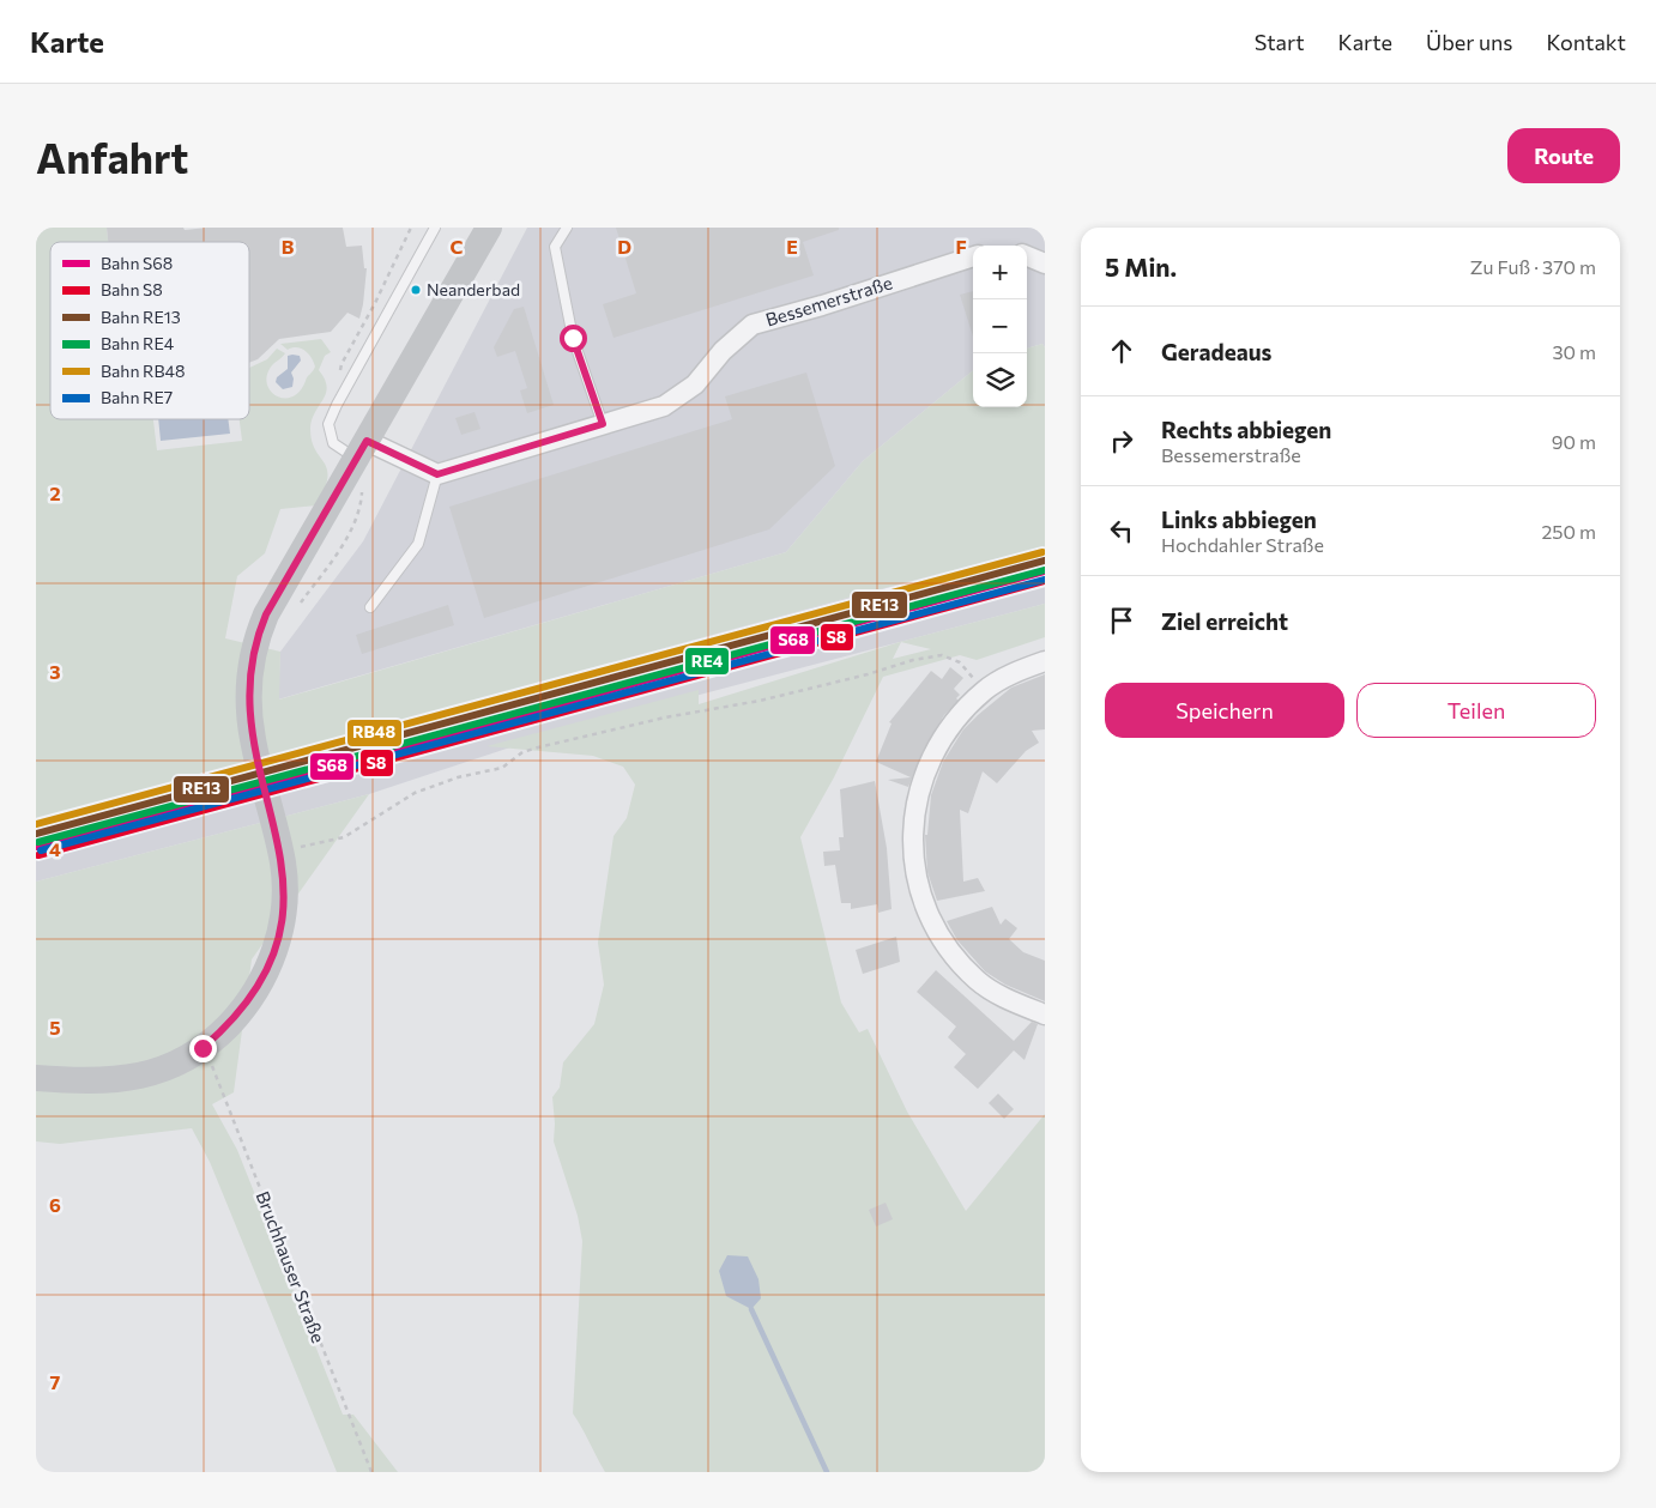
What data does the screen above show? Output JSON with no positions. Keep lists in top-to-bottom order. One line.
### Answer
{"streets":{"street":["Bessemerstraße"],"path":["Bruchhauser Straße"]},"places":["Neanderbad"],"lines":["rail line RB48","rail line RE13","rail line RE4","rail line S68","rail line RE7","rail line S8"],"legend":["Bahn S68","Bahn S8","Bahn RE13","Bahn RE4","Bahn RB48","Bahn RE7"],"page":{"header":"Karte","nav":["Start","Karte","Über uns","Kontakt"],"buttons":["Route",["Speichern","Teilen"]],"title":"Anfahrt","heading":["5 Min.","Zu Fuß · 370 m"],"map_buttons":["+","−"],"list":[["Geradeaus","30 m"],["Rechts abbiegen","Bessemerstraße","90 m"],["Links abbiegen","Hochdahler Straße","250 m"],"Ziel erreicht"]},"grid":{"columns":["B","C","D","E","F"],"rows":["2","3","4","5","6","7"]}}
